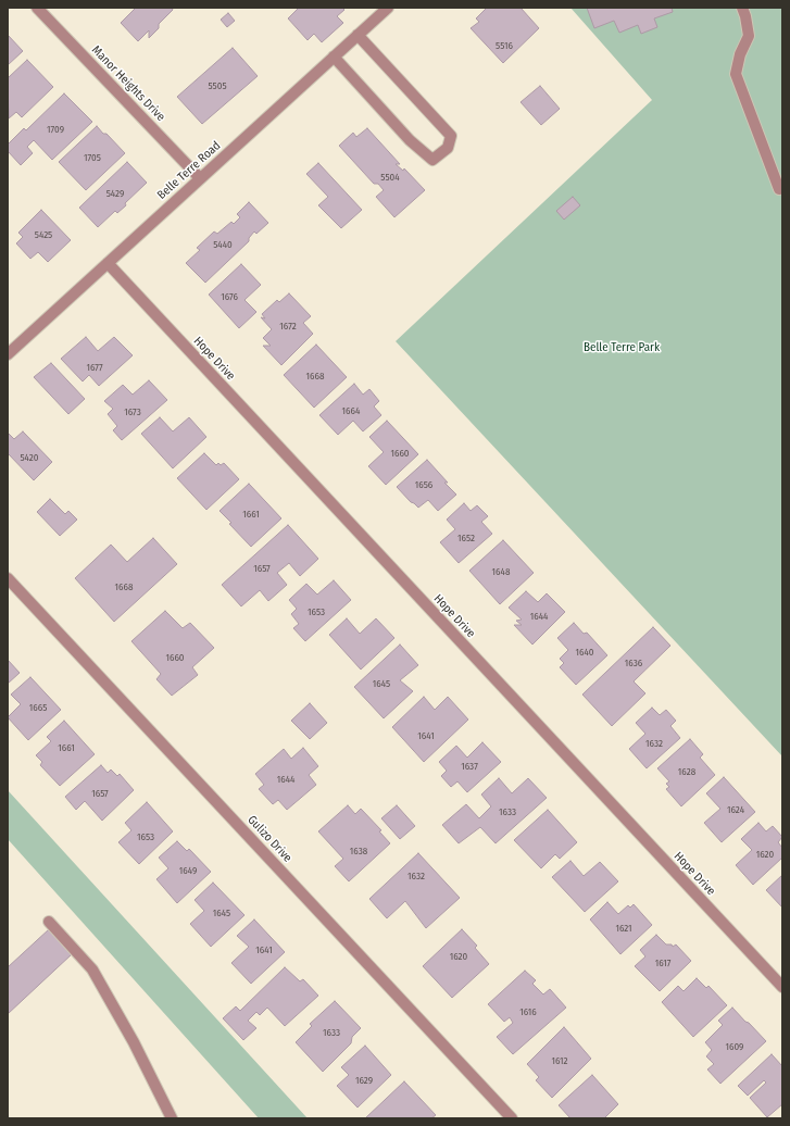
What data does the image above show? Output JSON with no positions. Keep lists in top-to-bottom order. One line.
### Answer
{"streets":{"street":["Manor Heights Drive","Belle Terre Road","Hope Drive","Gulizo Drive"]},"crossings":[["Manor Heights Drive","Belle Terre Road"],["Belle Terre Road","Hope Drive"]],"parks":["Belle Terre Park"],"house_numbers":["5516","5505","1709","1705","5504","5429","5425","5440","1676","1672","1677","1668","1664","1673","1660","5420","1656","1661","1652","1657","1648","1668","1653","1644","1640","1660","1636","1645","1665","1641","1632","1661","1637","1628","1644","1657","1624","1633","1653","1638","1620","1649","1632","1645","1621","1641","1620","1617","1616","1633","1609","1612","1629"]}
